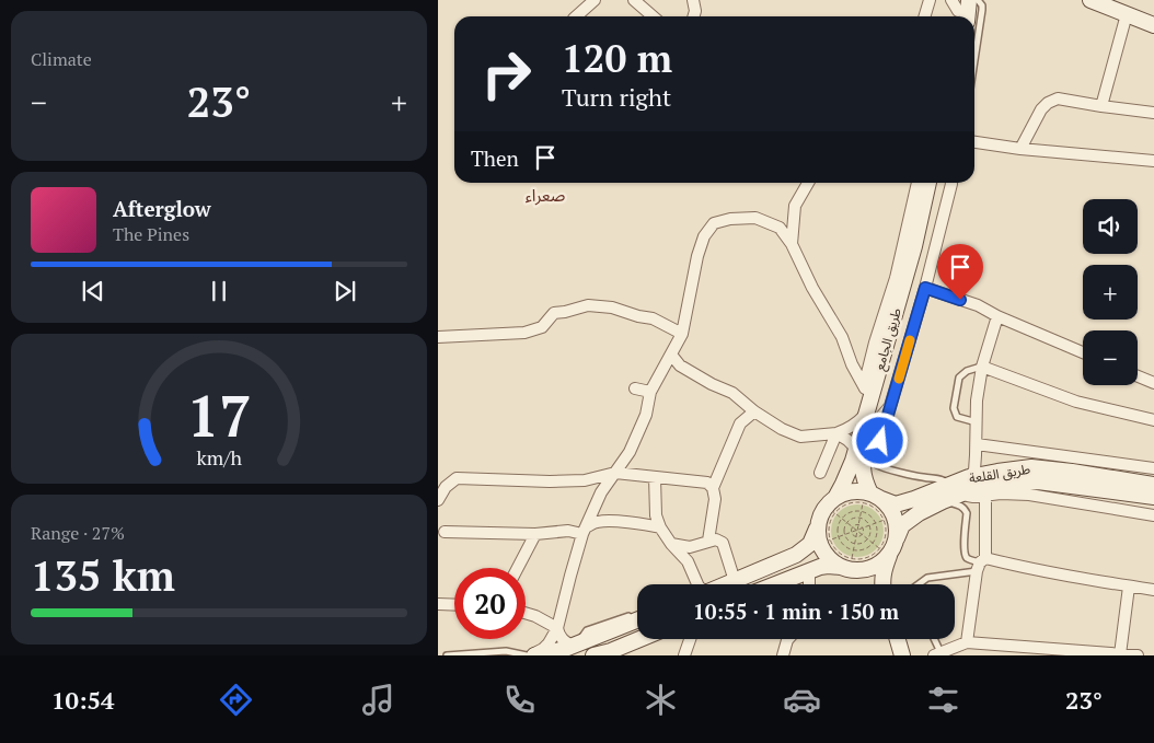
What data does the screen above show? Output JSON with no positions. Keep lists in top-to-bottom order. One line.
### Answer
{"streets":{"main road":["طريق الجامع","طريق القلعة"]},"crossings":[["طريق الجامع","طريق القلعة"]],"districts":["صعراء"],"page":{"tile":["Climate",["Range · 27%","135 km"]],"turn":["120 m","Turn right"],"heat":["−","23°","+"],"then":"Then","song":["Afterglow","The Pines"],"map_buttons":["+","−"],"limit":"20","trip":"10:55 · 1 min · 150 m","tabs":["10:54","23°"],"gauge":["17","km/h"]}}
